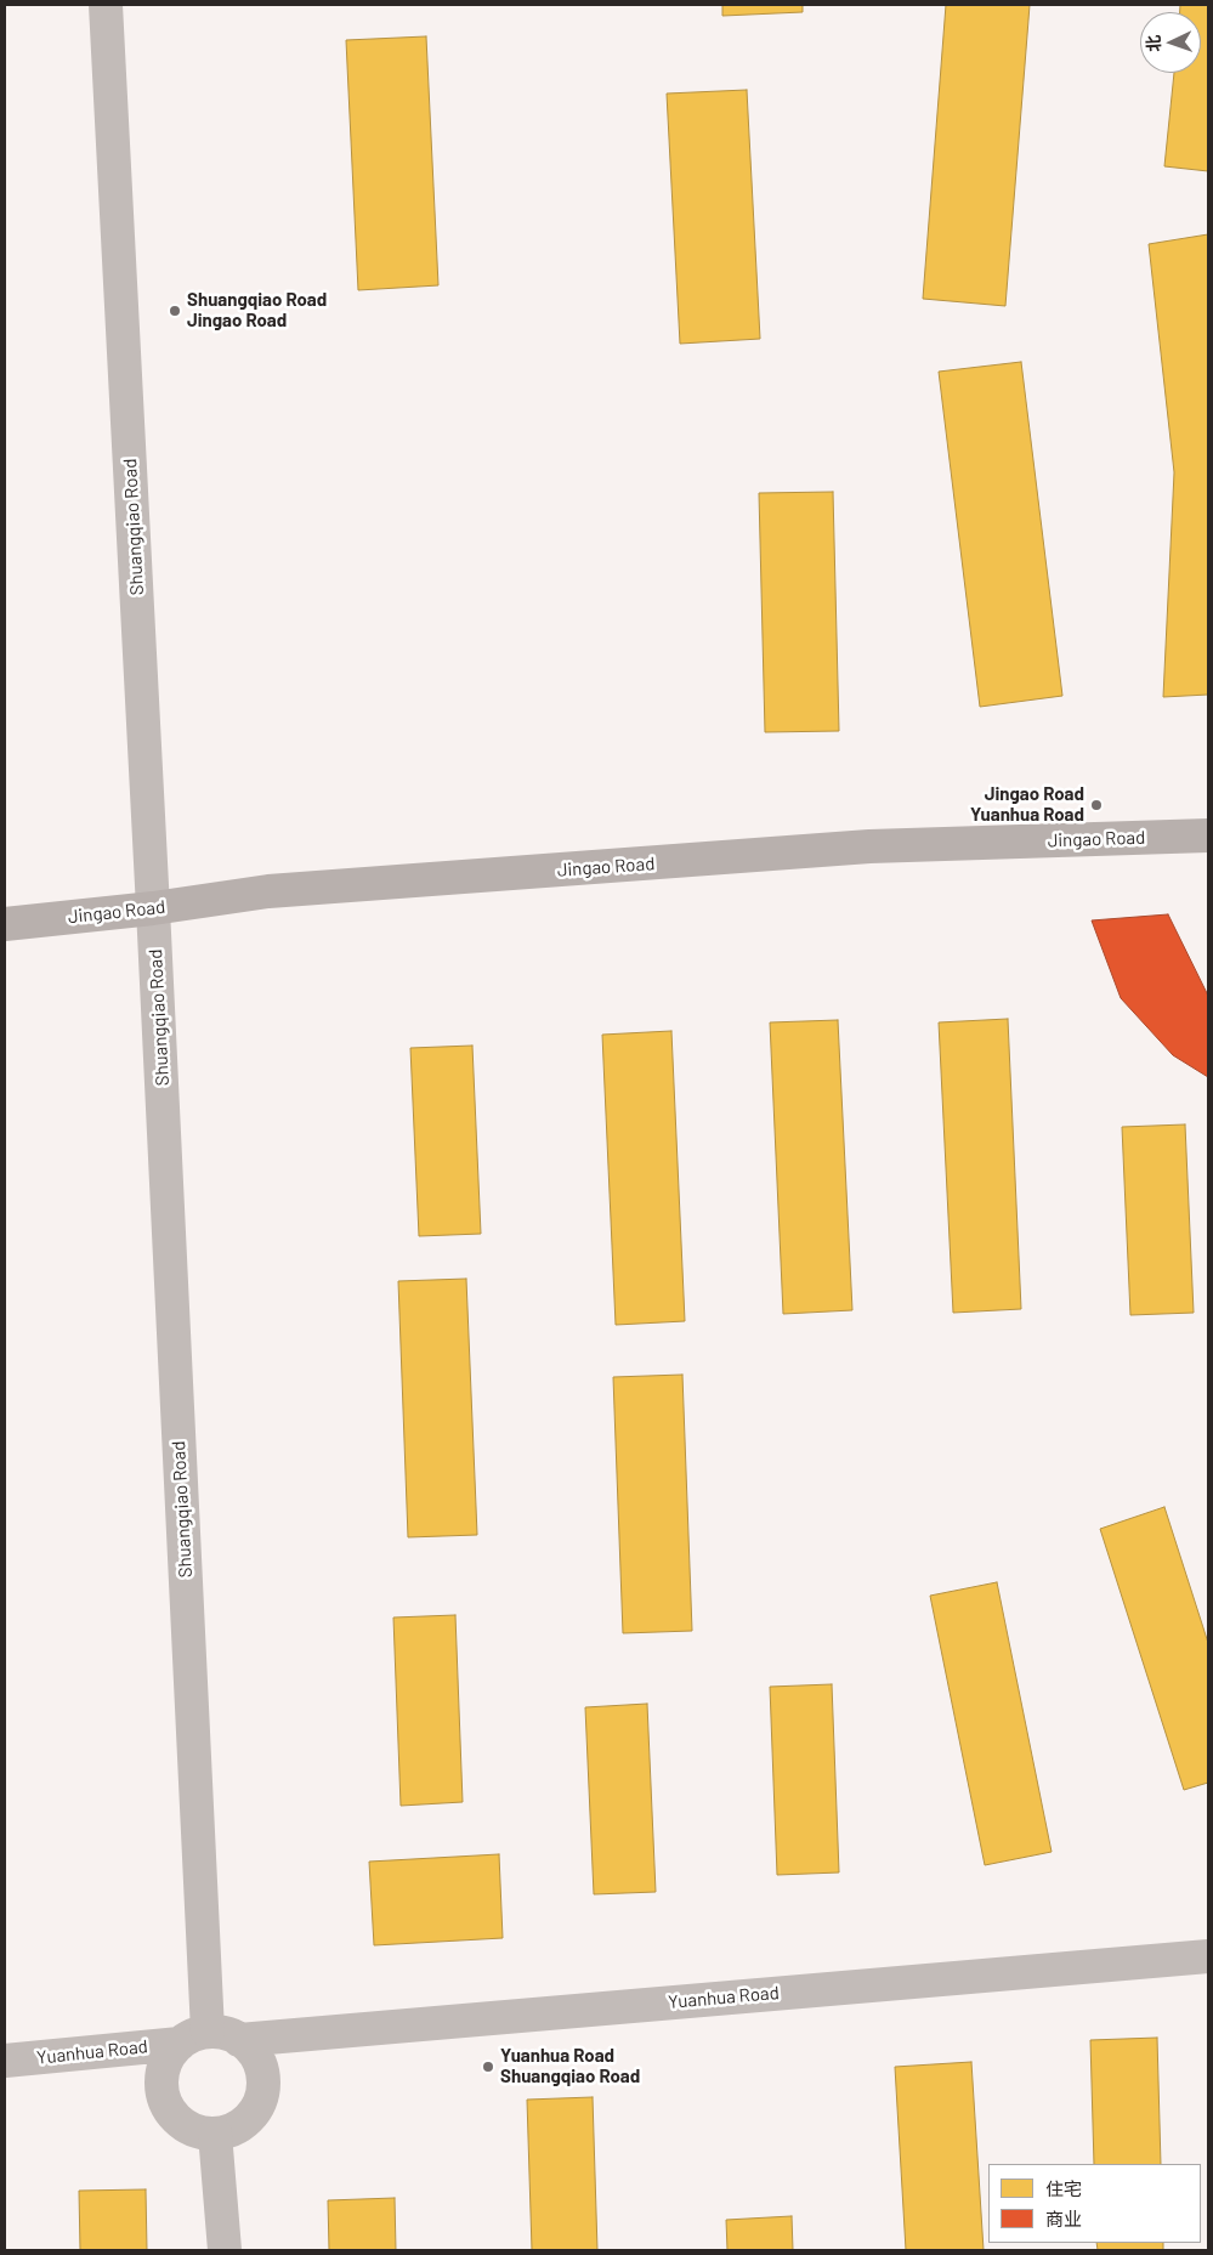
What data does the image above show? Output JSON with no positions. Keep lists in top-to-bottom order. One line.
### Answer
{"streets":{"main road":["Jingao Road"],"street":["Shuangqiao Road","Yuanhua Road"]},"crossings":[["Shuangqiao Road","Jingao Road"],["Shuangqiao Road","Yuanhua Road"]],"places":["Shuangqiao Road Jingao Road","Jingao Road Yuanhua Road","Yuanhua Road Shuangqiao Road"],"legend":["住宅","商业"],"north":"left"}
